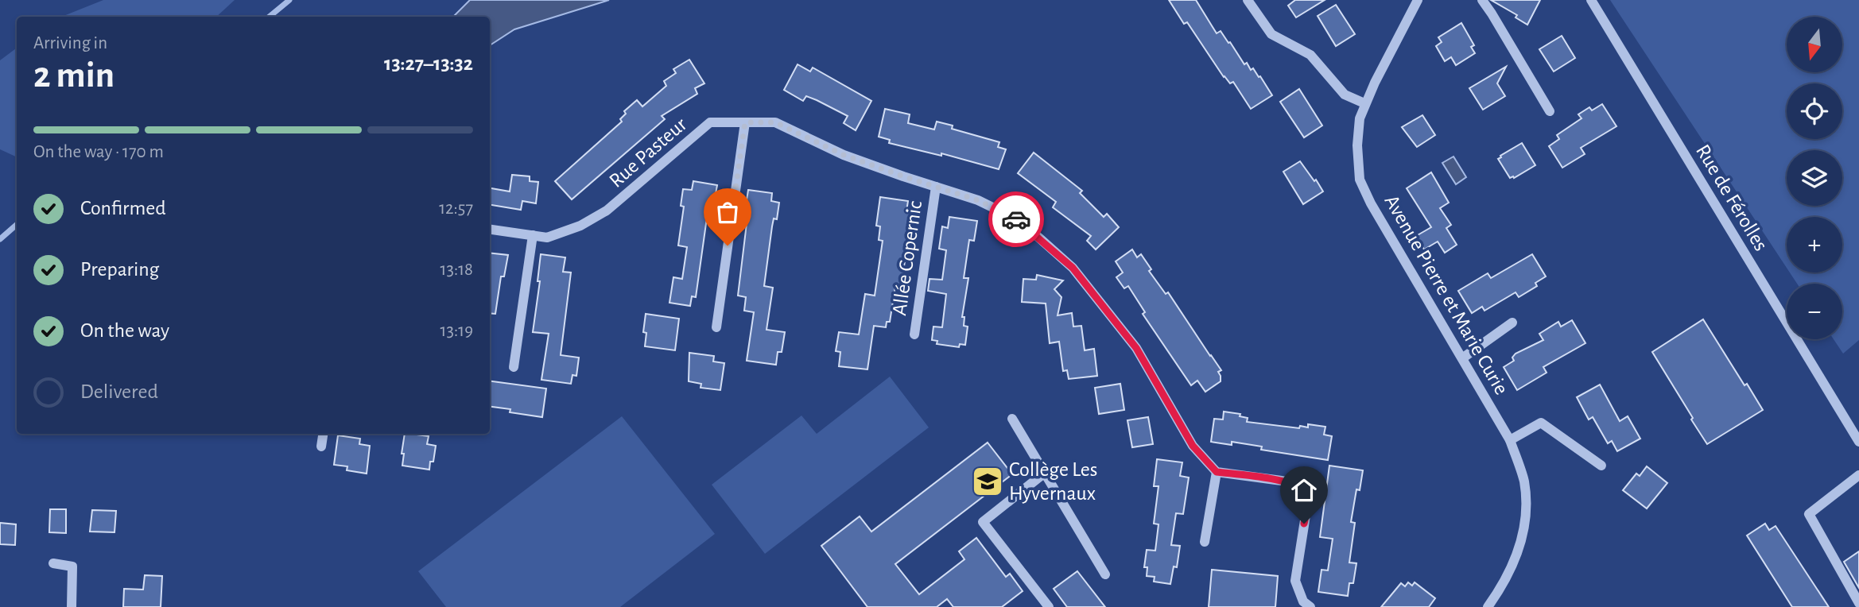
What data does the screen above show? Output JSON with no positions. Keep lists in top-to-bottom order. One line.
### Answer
{"streets":{"street":["Rue Pasteur","Rue de Férolles","Allée Copernic","Avenue Pierre et Marie Curie"]},"crossings":[["Rue Pasteur","Allée Copernic"]],"places":{"school or university":["Collège Les Hyvernaux"]},"north":"bottom","page":{"map_buttons":["+","−"],"heading":["2 min","Arriving in","13:27–13:32"],"bar":"On the way · 170 m","list":[["Confirmed","12:57"],["Preparing","13:18"],["On the way","13:19"],"Delivered"]}}
